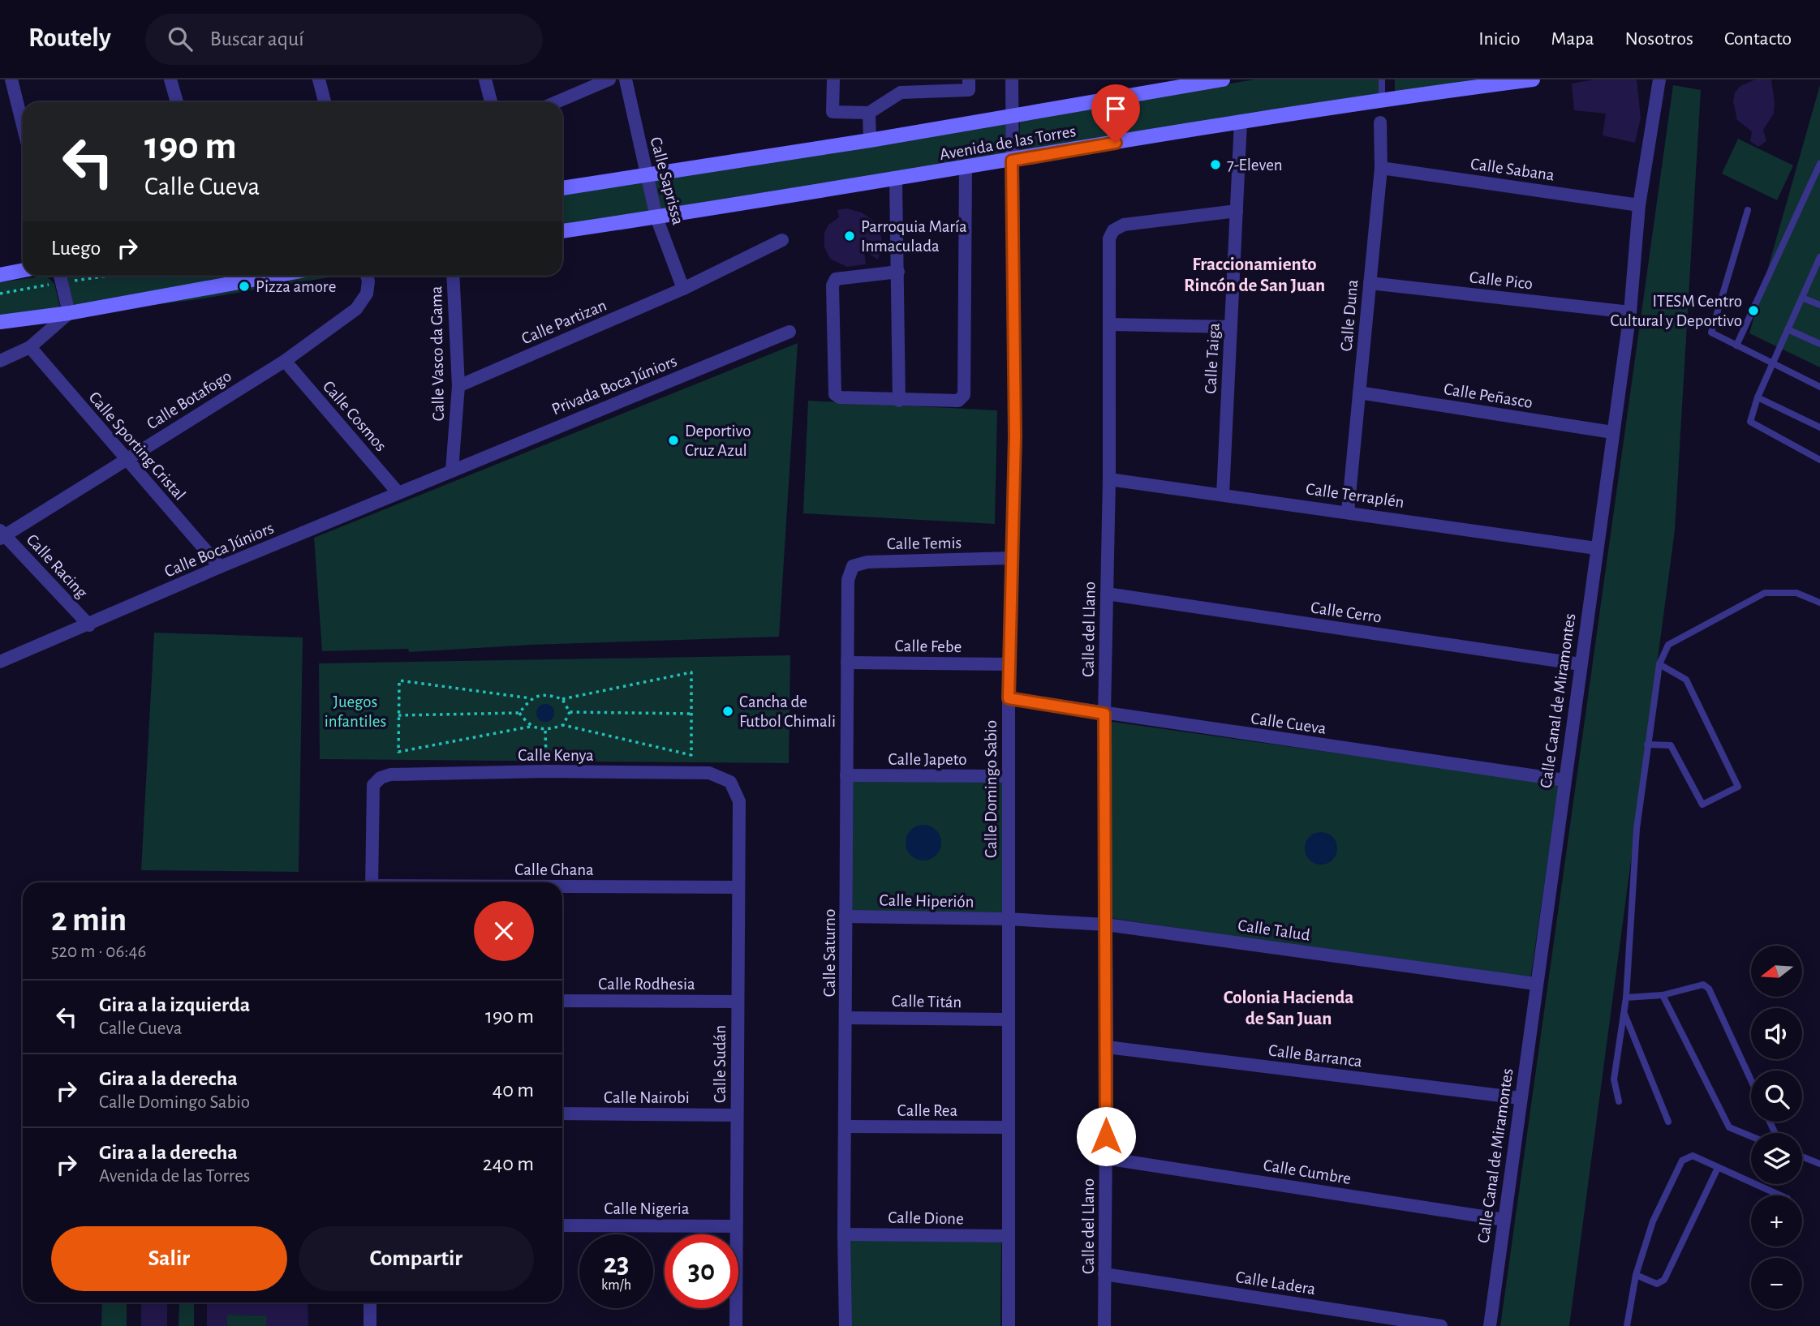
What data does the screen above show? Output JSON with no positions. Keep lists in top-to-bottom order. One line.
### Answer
{"streets":{"street":["Avenida de las Torres","Calle Sabana","Calle Saprissa","Calle Pico","Calle Duna","Calle Partizan","Calle Vasco da Gama","Calle Taiga","Privada Boca Júniors","Calle Peñasco","Calle Botafogo","Calle Cosmos","Calle Sporting Cristal","Calle Terraplén","Calle Temis","Calle Boca Júniors","Calle Racing","Calle Cerro","Calle del Llano","Calle Febe","Calle Canal de Miramontes","Calle Cueva","Calle Kenya","Calle Japeto","Calle Domingo Sabio","Calle Ghana","Calle Hiperión","Calle Talud","Calle Saturno","Calle Rodhesia","Calle Titán","Calle Barranca","Calle Sudán","Calle Nairobi","Calle Rea","Calle Cumbre","Calle Nigeria","Calle Dione","Calle Ladera"]},"crossings":[["Avenida de las Torres","Calle Saprissa"],["Avenida de las Torres","Calle Taiga"],["Avenida de las Torres","Calle Domingo Sabio"],["Calle Sabana","Calle Duna"],["Calle Sabana","Calle Canal de Miramontes"],["Calle Saprissa","Calle Partizan"],["Calle Pico","Calle Duna"],["Calle Pico","Calle Canal de Miramontes"],["Calle Duna","Calle Peñasco"],["Calle Duna","Calle Terraplén"],["Calle Partizan","Calle Vasco da Gama"],["Calle Vasco da Gama","Privada Boca Júniors"],["Calle Vasco da Gama","Calle Boca Júniors"],["Calle Taiga","Calle Terraplén"],["Calle Taiga","Calle del Llano"],["Privada Boca Júniors","Calle Boca Júniors"],["Calle Peñasco","Calle Canal de Miramontes"],["Calle Botafogo","Calle Cosmos"],["Calle Botafogo","Calle Sporting Cristal"],["Calle Botafogo","Calle Racing"],["Calle Cosmos","Calle Boca Júniors"],["Calle Sporting Cristal","Calle Boca Júniors"],["Calle Terraplén","Calle del Llano"],["Calle Terraplén","Calle Canal de Miramontes"],["Calle Temis","Calle Domingo Sabio"],["Calle Temis","Calle Saturno"],["Calle Boca Júniors","Calle Racing"],["Calle Cerro","Calle del Llano"],["Calle Cerro","Calle Canal de Miramontes"],["Calle del Llano","Calle Cueva"],["Calle del Llano","Calle Talud"],["Calle del Llano","Calle Barranca"],["Calle del Llano","Calle Cumbre"],["Calle del Llano","Calle Ladera"],["Calle Febe","Calle Domingo Sabio"],["Calle Febe","Calle Saturno"],["Calle Canal de Miramontes","Calle Cueva"],["Calle Canal de Miramontes","Calle Talud"],["Calle Canal de Miramontes","Calle Barranca"],["Calle Canal de Miramontes","Calle Cumbre"],["Calle Cueva","Calle Domingo Sabio"],["Calle Kenya","Calle Sudán"],["Calle Japeto","Calle Domingo Sabio"],["Calle Japeto","Calle Saturno"],["Calle Domingo Sabio","Calle Hiperión"],["Calle Domingo Sabio","Calle Talud"],["Calle Domingo Sabio","Calle Titán"],["Calle Domingo Sabio","Calle Rea"],["Calle Domingo Sabio","Calle Dione"],["Calle Ghana","Calle Sudán"],["Calle Hiperión","Calle Talud"],["Calle Hiperión","Calle Saturno"],["Calle Saturno","Calle Titán"],["Calle Saturno","Calle Rea"],["Calle Saturno","Calle Dione"],["Calle Rodhesia","Calle Sudán"],["Calle Sudán","Calle Nairobi"],["Calle Sudán","Calle Nigeria"]],"districts":["Fraccionamiento Rincón de San Juan","Colonia Hacienda de San Juan"],"parks":["Juegos infantiles"],"places":["7-Eleven","Parroquia María Inmaculada","Pizza amore","ITESM Centro Cultural y Deportivo","Deportivo Cruz Azul","Cancha de Futbol Chimali"],"north":"left","page":{"header":"Routely","search":"Buscar aquí","nav":["Inicio","Mapa","Nosotros","Contacto"],"turn":["190 m","Calle Cueva"],"then":"Luego","heading":["2 min","520 m · 06:46"],"map_buttons":["+","−"],"list":[{"name":"Gira a la izquierda","note":"Calle Cueva","value":"190 m"},{"name":"Gira a la derecha","note":"Calle Domingo Sabio","value":"40 m"},{"name":"Gira a la derecha","note":"Avenida de las Torres","value":"240 m"}],"buttons":["Salir","Compartir"],"speed":"23 km/h","limit":"30"}}
